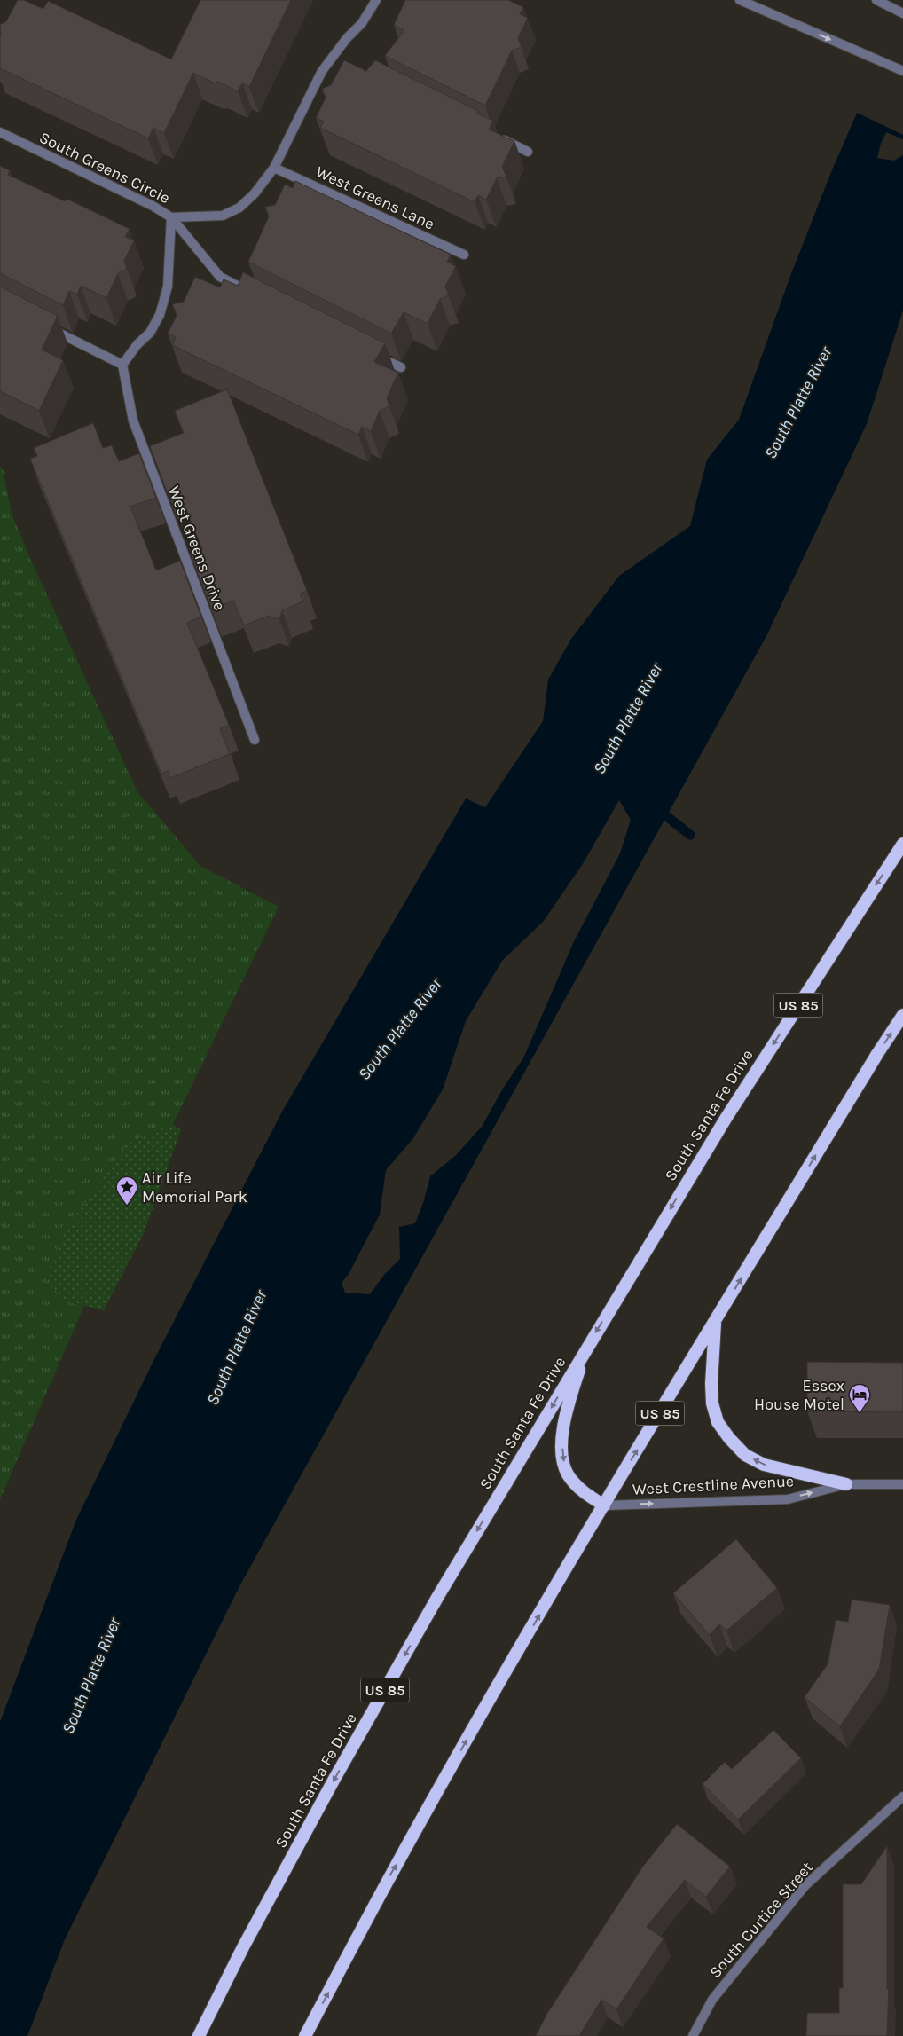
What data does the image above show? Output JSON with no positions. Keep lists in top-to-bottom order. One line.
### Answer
{"streets":{"highway":["US 85","South Santa Fe Drive"],"street":["South Greens Circle","West Greens Lane","West Greens Drive","West Crestline Avenue","South Curtice Street"]},"crossings":[["South Greens Circle","West Greens Lane"],["US 85","West Crestline Avenue"]],"one_way":["West Crestline Avenue"],"water":["South Platte River"],"places":{"place":["Air Life Memorial Park"],"hotel":["Essex House Motel"]}}
